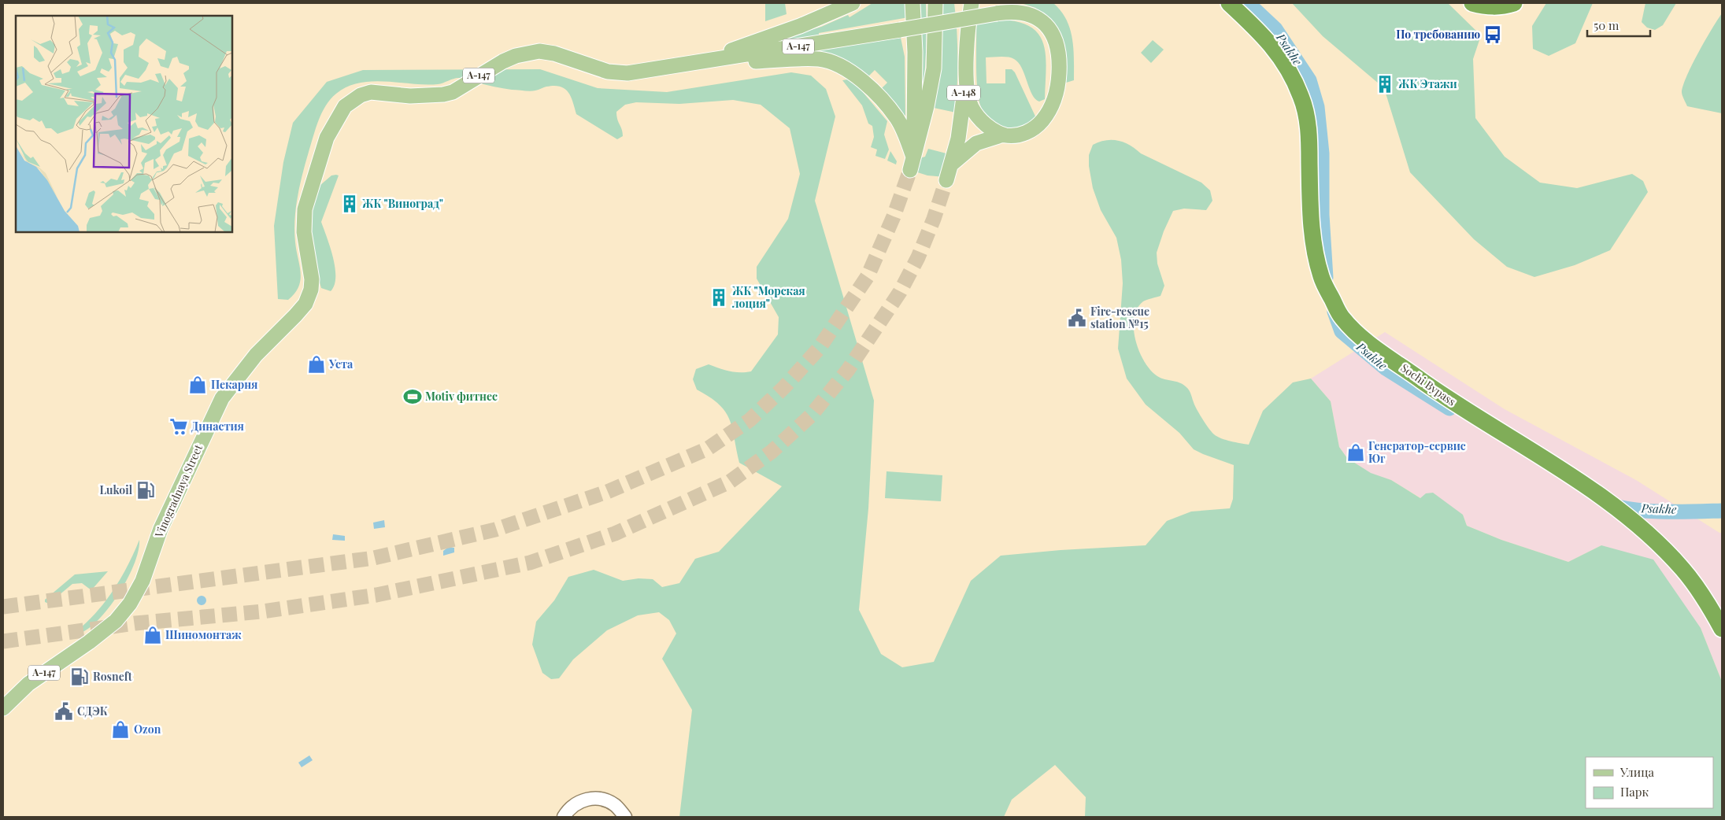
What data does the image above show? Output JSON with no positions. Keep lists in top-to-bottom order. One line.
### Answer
{"streets":{"highway":["Sochi Bypass"],"main road":["А-147","А-148","Vinogradnaya Street"]},"crossings":[["А-147","Vinogradnaya Street"]],"water":["Psakhe"],"places":{"bus stop":["По требованию"],"building":["ЖК Этажи","ЖК \"Виноград\"","ЖК \"Морская лоция\""],"public building":["Fire-rescue station №15","СДЭК"],"shop":["Уста","Пекарня","Генератор-сервис Юг","Шиномонтаж","Ozon"],"sports":["Motiv фитнес"],"supermarket":["Династия"],"fuel station":["Lukoil","Rosneft"]},"legend":["Улица","Парк"],"scale_bar":"50 m"}
